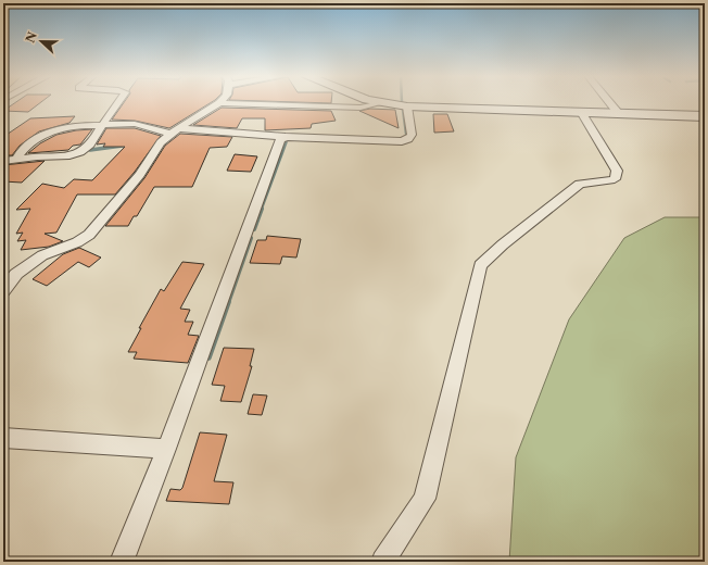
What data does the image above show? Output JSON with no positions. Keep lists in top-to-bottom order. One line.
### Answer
{"north":"left"}
